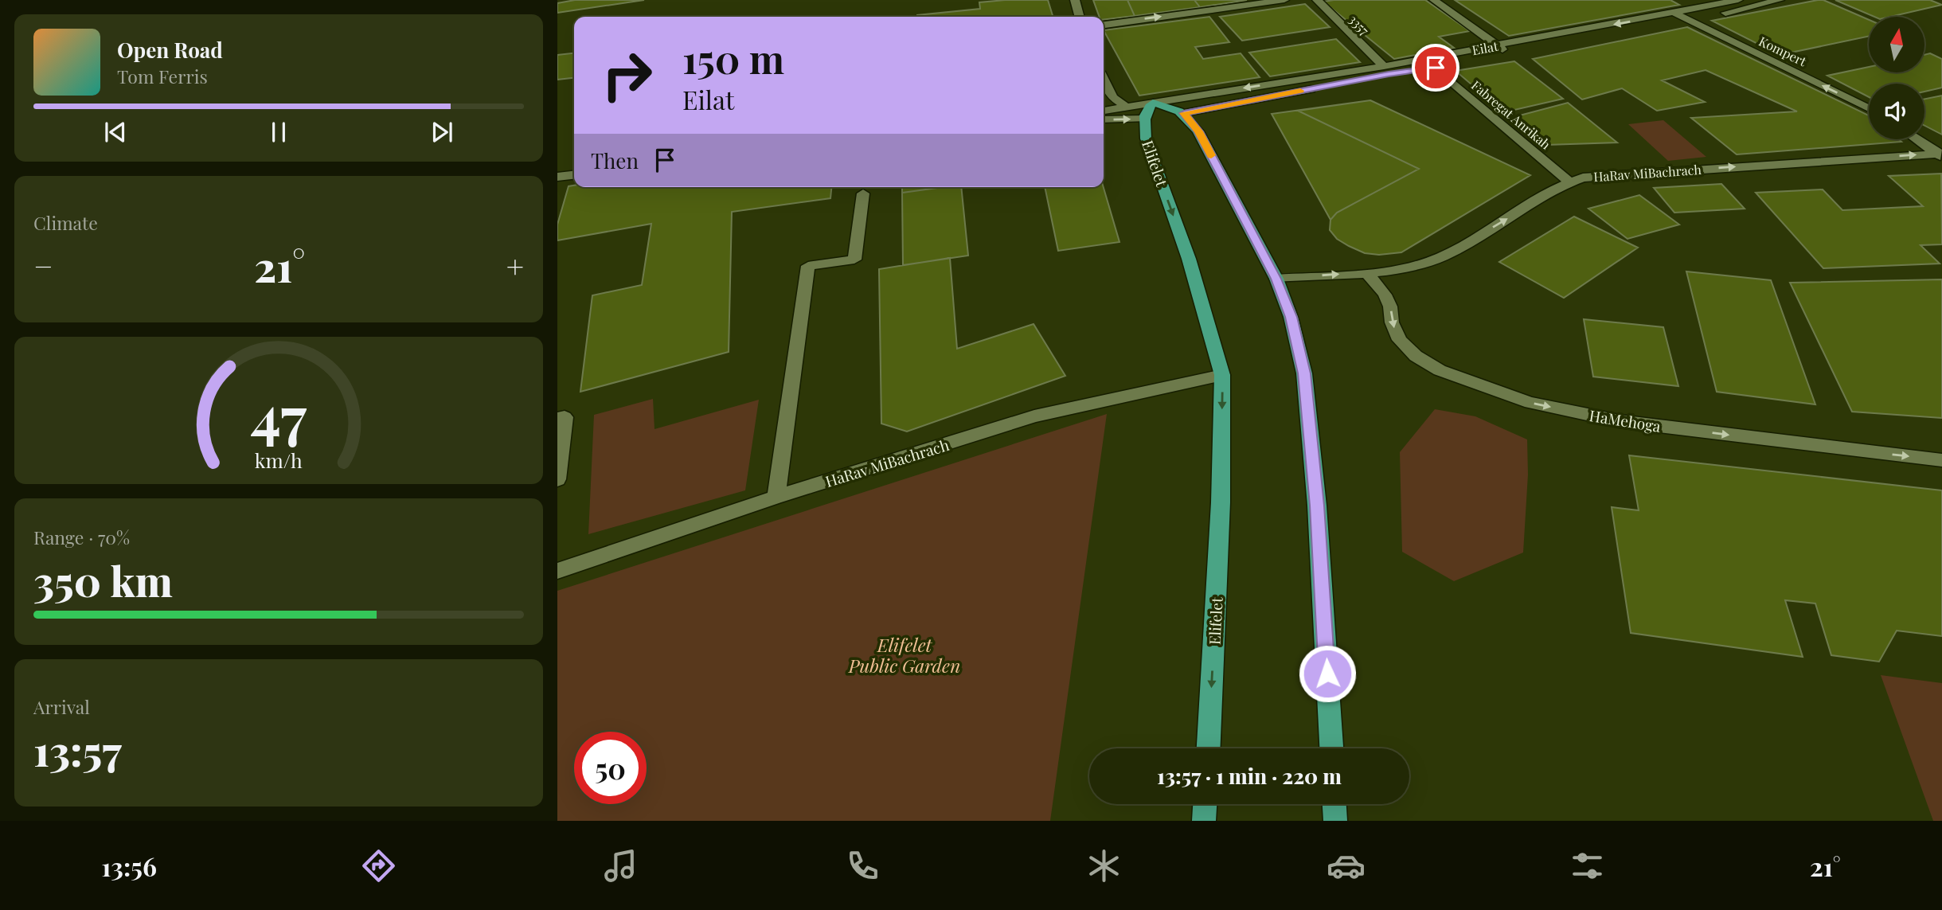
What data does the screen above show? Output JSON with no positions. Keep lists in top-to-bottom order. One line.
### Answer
{"streets":{"main road":["Elifelet"],"street":["3357","Eilat","Kompert","Fabregat Anrikah","HaRav MiBachrach","HaMehoga"]},"crossings":[["3357","Eilat"],["Eilat","Kompert"],["Eilat","Fabregat Anrikah"],["Eilat","Elifelet"],["Fabregat Anrikah","HaRav MiBachrach"],["Elifelet","HaRav MiBachrach"],["HaRav MiBachrach","HaMehoga"]],"one_way":["Kompert","HaRav MiBachrach","HaMehoga"],"parks":["Elifelet Public Garden"],"north":"top","page":{"turn":["150 m","Eilat"],"song":["Open Road","Tom Ferris"],"then":"Then","tile":["Climate",["Range · 70%","350 km"],["Arrival","13:57"]],"heat":["−","21°","+"],"limit":"50","trip":"13:57 · 1 min · 220 m","tabs":["13:56","21°"],"gauge":["47","km/h"]}}
